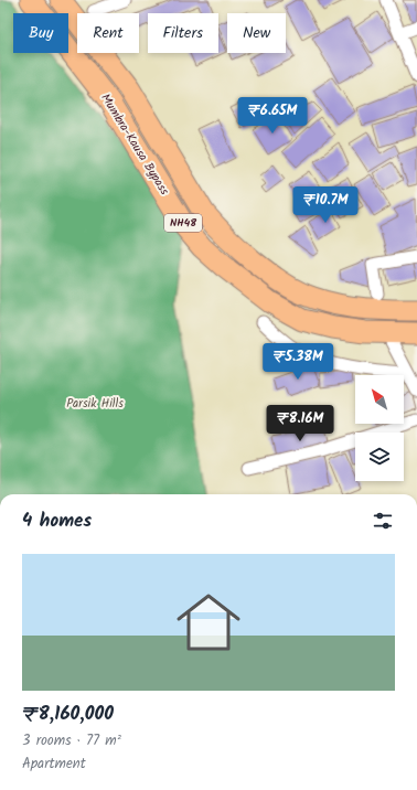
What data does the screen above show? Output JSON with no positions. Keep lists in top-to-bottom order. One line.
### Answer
{"streets":{"highway":["Mumbra-Kausa Bypass","NH48"]},"parks":["Parsik Hills"],"north":"top left","page":{"chip":["Buy","Rent","Filters","New"],"price":["₹6.65M","₹10.7M","₹5.38M","₹8.16M"],"heading":"4 homes","list":[{"name":"₹8,160,000","note":"3 rooms · 77 m² · Apartment"}]}}
